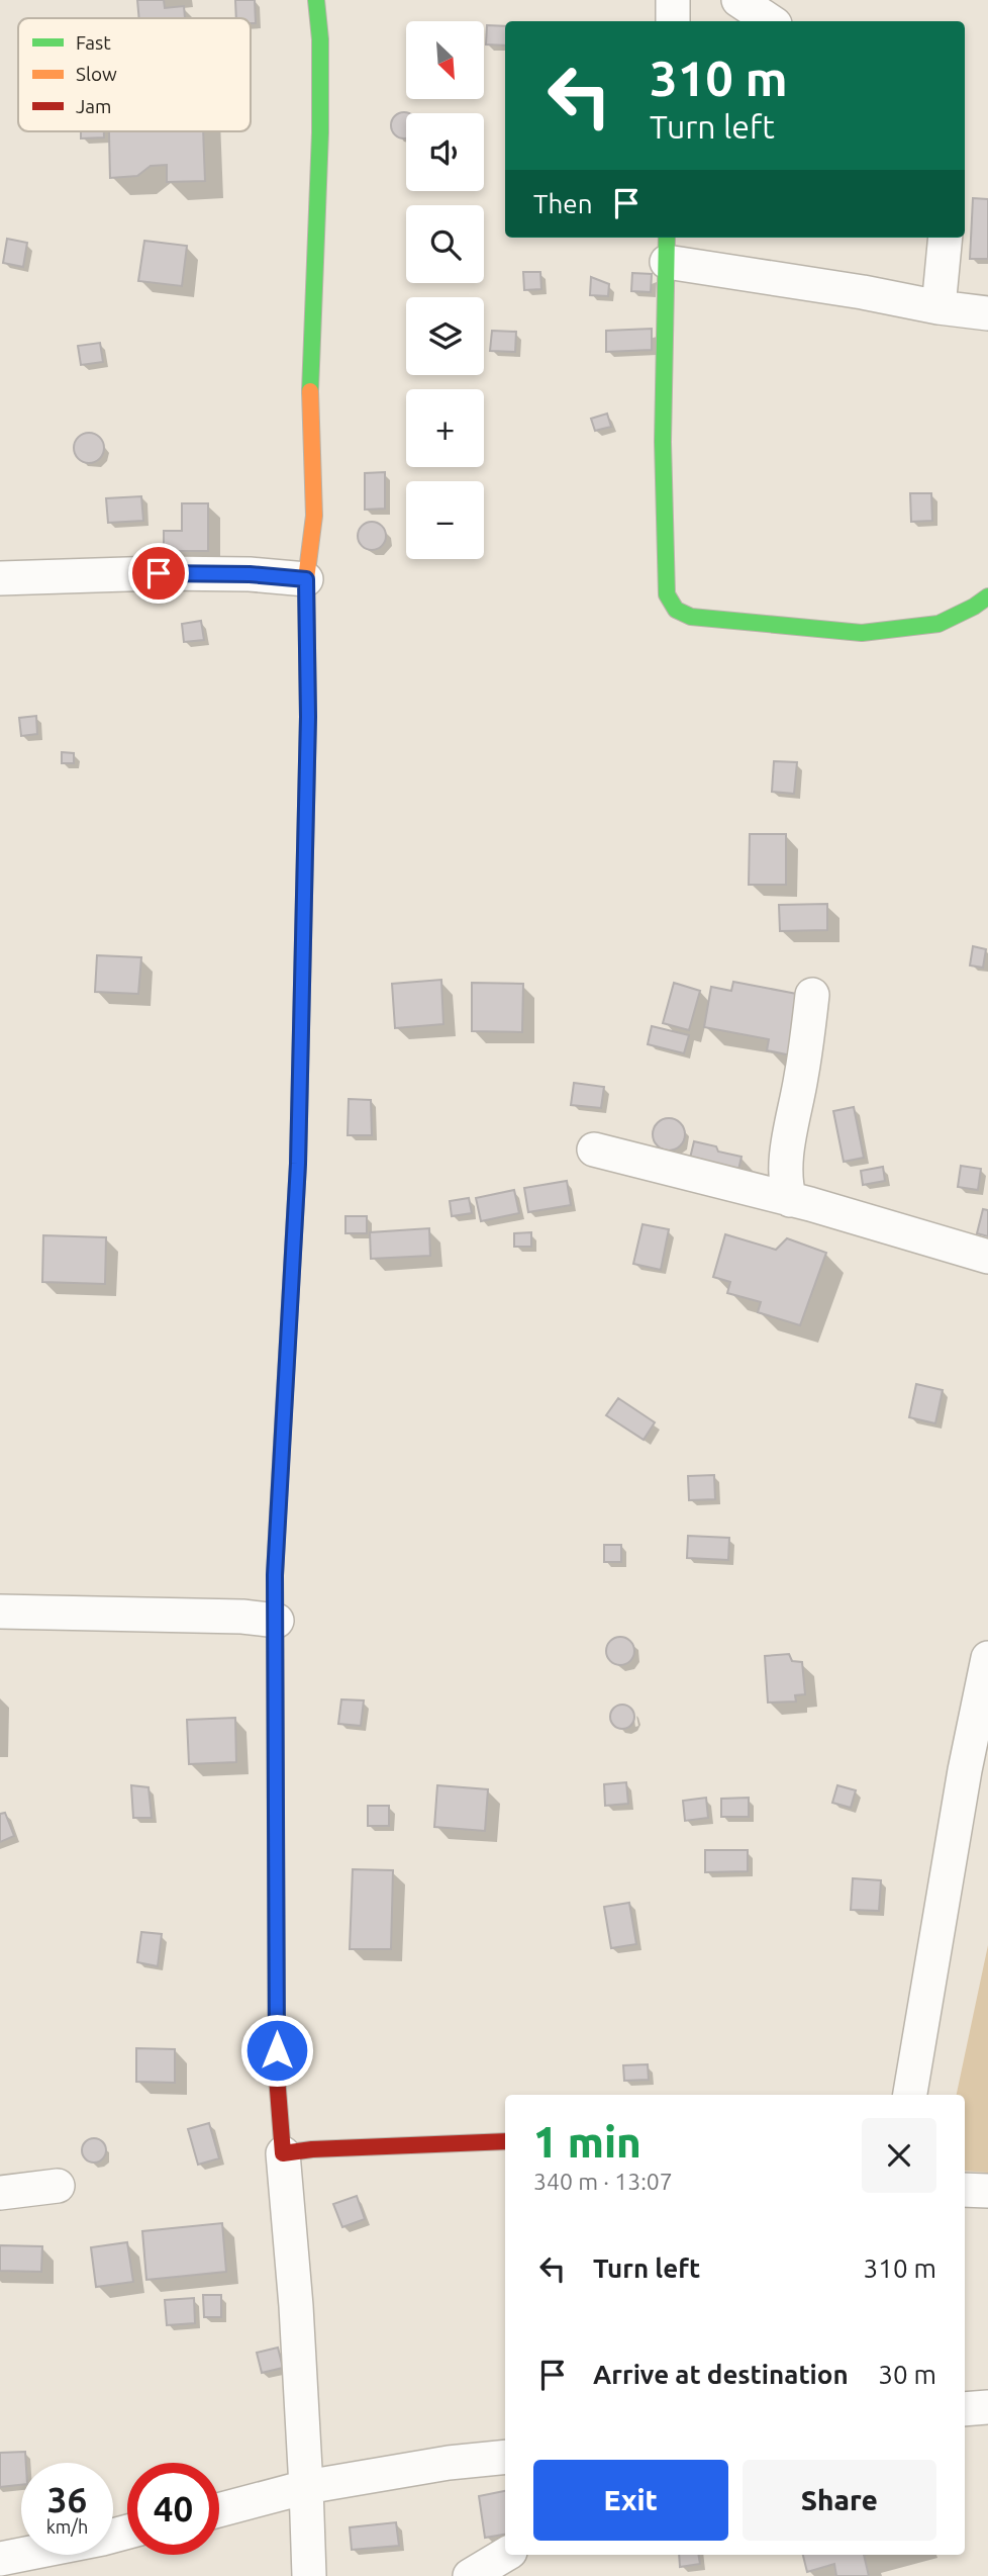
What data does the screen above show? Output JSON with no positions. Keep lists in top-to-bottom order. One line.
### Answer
{"legend":["Fast","Slow","Jam"],"north":"bottom right","page":{"map_buttons":["+","−"],"turn":["310 m","Turn left"],"then":"Then","heading":["1 min","340 m · 13:07"],"list":[{"name":"Turn left","value":"310 m"},{"name":"Arrive at destination","value":"30 m"}],"buttons":["Exit","Share"],"speed":"36 km/h","limit":"40"}}
